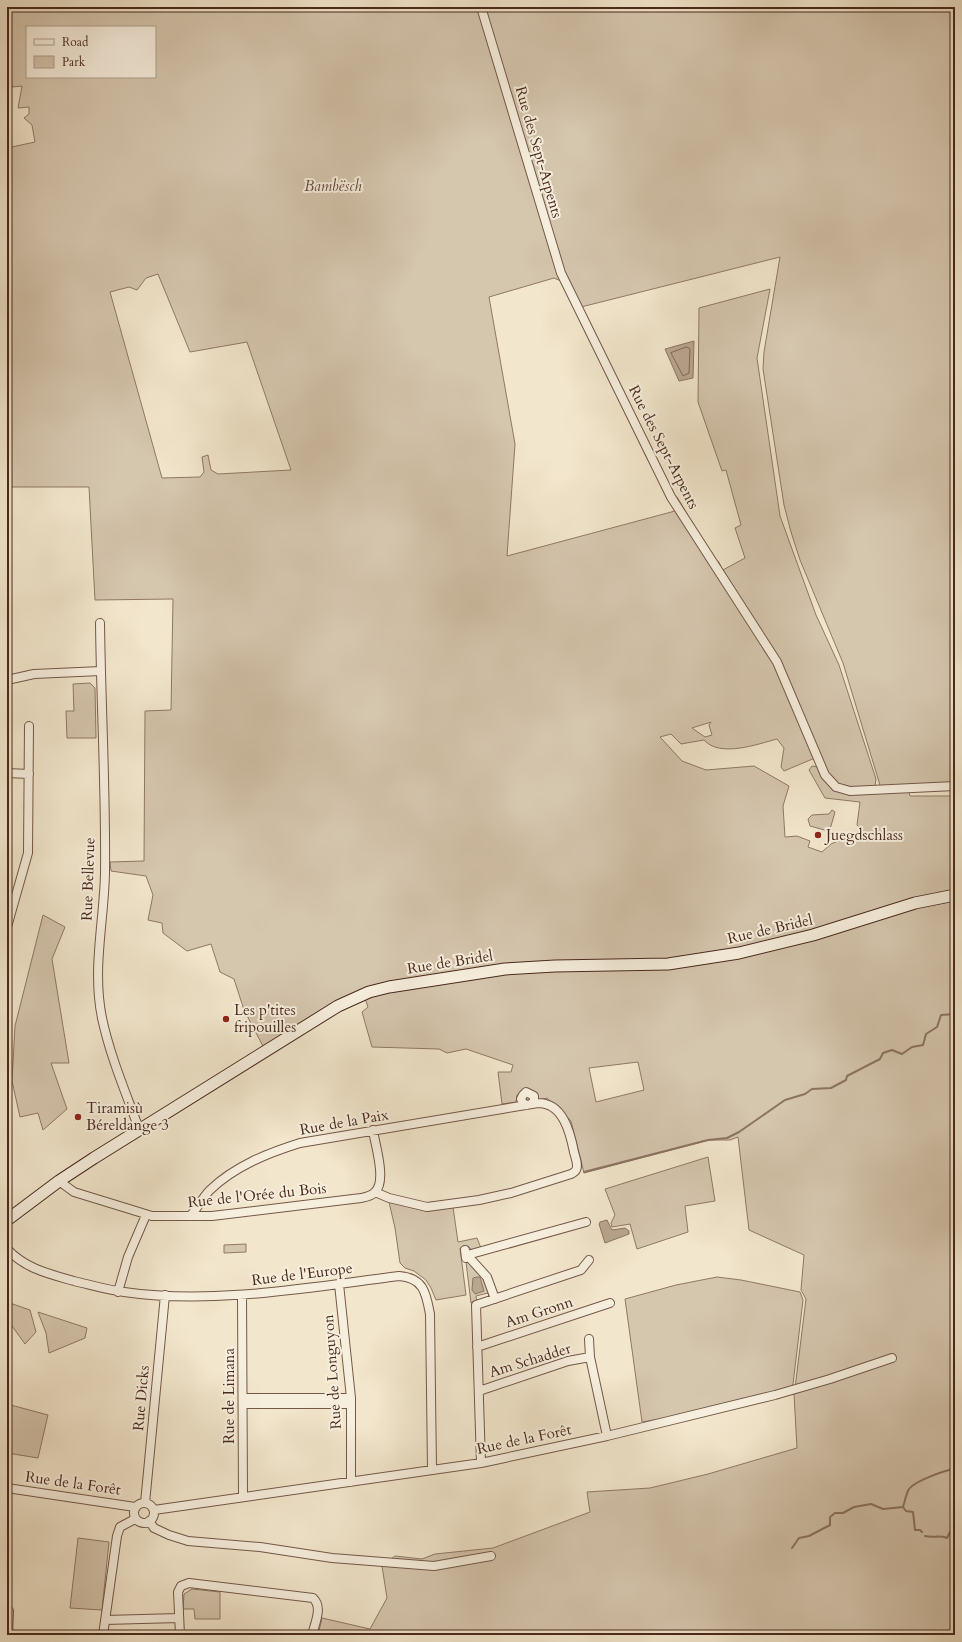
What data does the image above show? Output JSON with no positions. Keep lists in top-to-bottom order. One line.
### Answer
{"streets":{"main road":["Rue de Bridel"],"street":["Rue des Sept-Arpents","Rue Bellevue","Rue de la Paix","Rue de l'Orée du Bois","Rue de l'Europe","Am Gronn","Am Schadder","Rue de Longuyon","Rue de Limana","Rue Dicks","Rue de la Forêt"]},"crossings":[["Rue Bellevue","Rue de Bridel"],["Rue de Bridel","Rue de l'Orée du Bois"],["Rue de la Paix","Rue de l'Orée du Bois"],["Rue de l'Europe","Rue de Longuyon"],["Rue de l'Europe","Rue de Limana"],["Rue de l'Europe","Rue Dicks"],["Rue de l'Europe","Rue de la Forêt"],["Am Gronn","Am Schadder"],["Am Gronn","Rue de la Forêt"],["Am Schadder","Rue de la Forêt"],["Rue de Longuyon","Rue de la Forêt"],["Rue de Limana","Rue de la Forêt"],["Rue Dicks","Rue de la Forêt"]],"parks":["Bambësch"],"places":["Juegdschlass","Les p'tites fripouilles","Tiramisù Béreldange 3"],"legend":["Road","Park"]}
